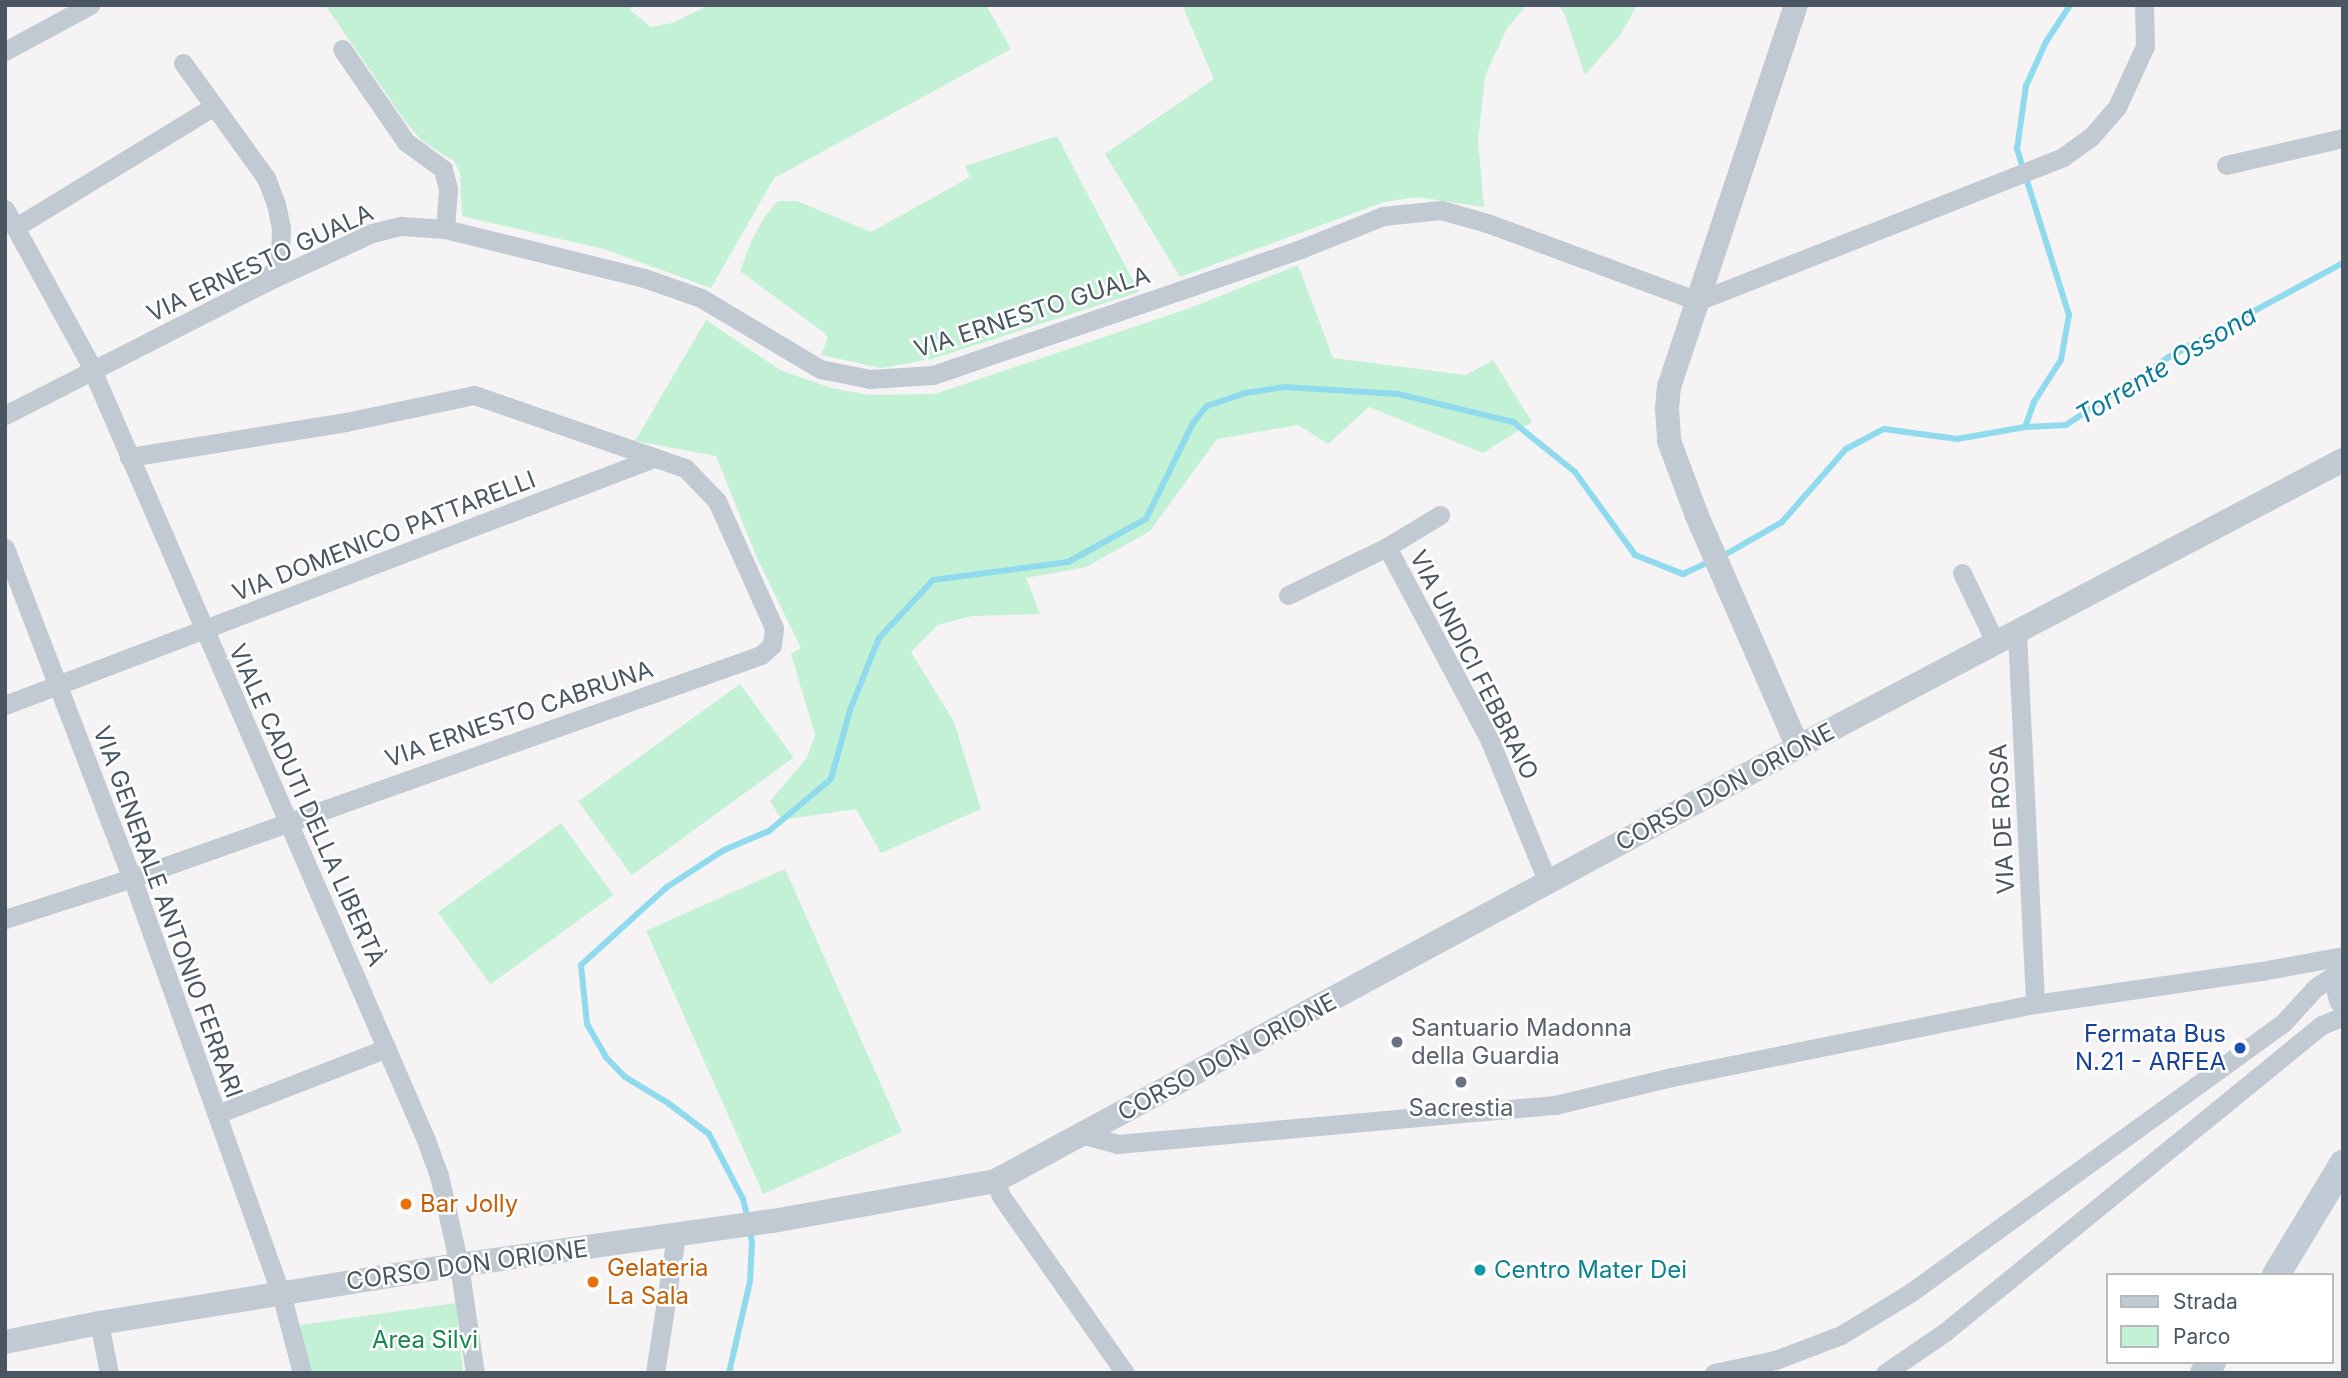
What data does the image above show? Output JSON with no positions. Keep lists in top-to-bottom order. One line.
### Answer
{"streets":{"street":["VIA ERNESTO GUALA","VIA DOMENICO PATTARELLI","VIA UNDICI FEBBRAIO","VIA ERNESTO CABRUNA","CORSO DON ORIONE","VIALE CADUTI DELLA LIBERTÀ","VIA DE ROSA","VIA GENERALE ANTONIO FERRARI"]},"crossings":[["VIA ERNESTO GUALA","VIALE CADUTI DELLA LIBERTÀ"],["VIA DOMENICO PATTARELLI","VIA ERNESTO CABRUNA"],["VIA DOMENICO PATTARELLI","VIALE CADUTI DELLA LIBERTÀ"],["VIA DOMENICO PATTARELLI","VIA GENERALE ANTONIO FERRARI"],["VIA UNDICI FEBBRAIO","CORSO DON ORIONE"],["VIA ERNESTO CABRUNA","VIALE CADUTI DELLA LIBERTÀ"],["VIA ERNESTO CABRUNA","VIA GENERALE ANTONIO FERRARI"],["CORSO DON ORIONE","VIALE CADUTI DELLA LIBERTÀ"],["CORSO DON ORIONE","VIA DE ROSA"],["CORSO DON ORIONE","VIA GENERALE ANTONIO FERRARI"]],"water":["Torrente Ossona"],"parks":["Area Silvi"],"places":["Santuario Madonna della Guardia","Fermata Bus N.21 - ARFEA","Sacrestia","Bar Jolly","Centro Mater Dei","Gelateria La Sala"],"legend":["Strada","Parco"]}
